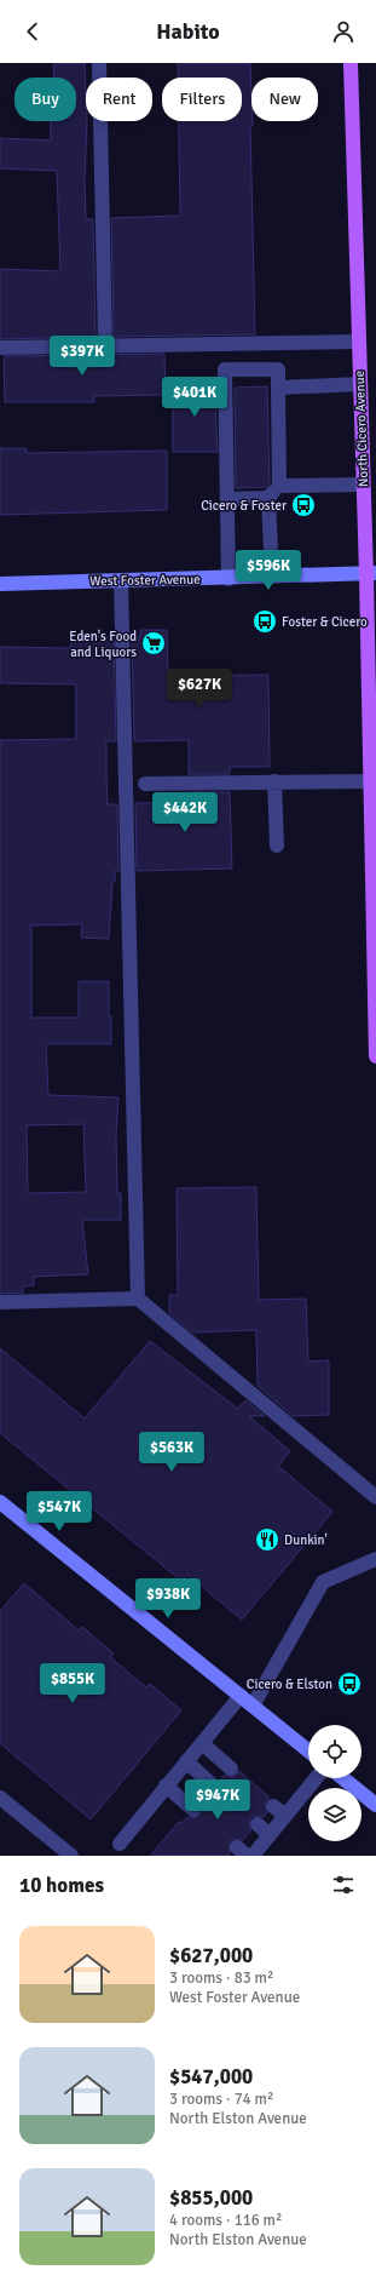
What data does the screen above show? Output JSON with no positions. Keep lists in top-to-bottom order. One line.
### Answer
{"streets":{"main road":["North Cicero Avenue","West Foster Avenue"]},"crossings":[["North Cicero Avenue","West Foster Avenue"]],"places":{"bus stop":["Cicero & Foster","Foster & Cicero","Cicero & Elston"],"supermarket":["Eden's Food and Liquors"],"restaurant":["Dunkin'"]},"page":{"header":"Habito","chip":["Buy","Rent","Filters","New"],"price":["$397K","$401K","$596K","$627K","$442K","$563K","$547K","$938K","$855K","$947K"],"heading":"10 homes","list":[{"name":"$627,000","note":"3 rooms · 83 m² · West Foster Avenue"},{"name":"$547,000","note":"3 rooms · 74 m² · North Elston Avenue"},{"name":"$855,000","note":"4 rooms · 116 m² · North Elston Avenue"}]}}
